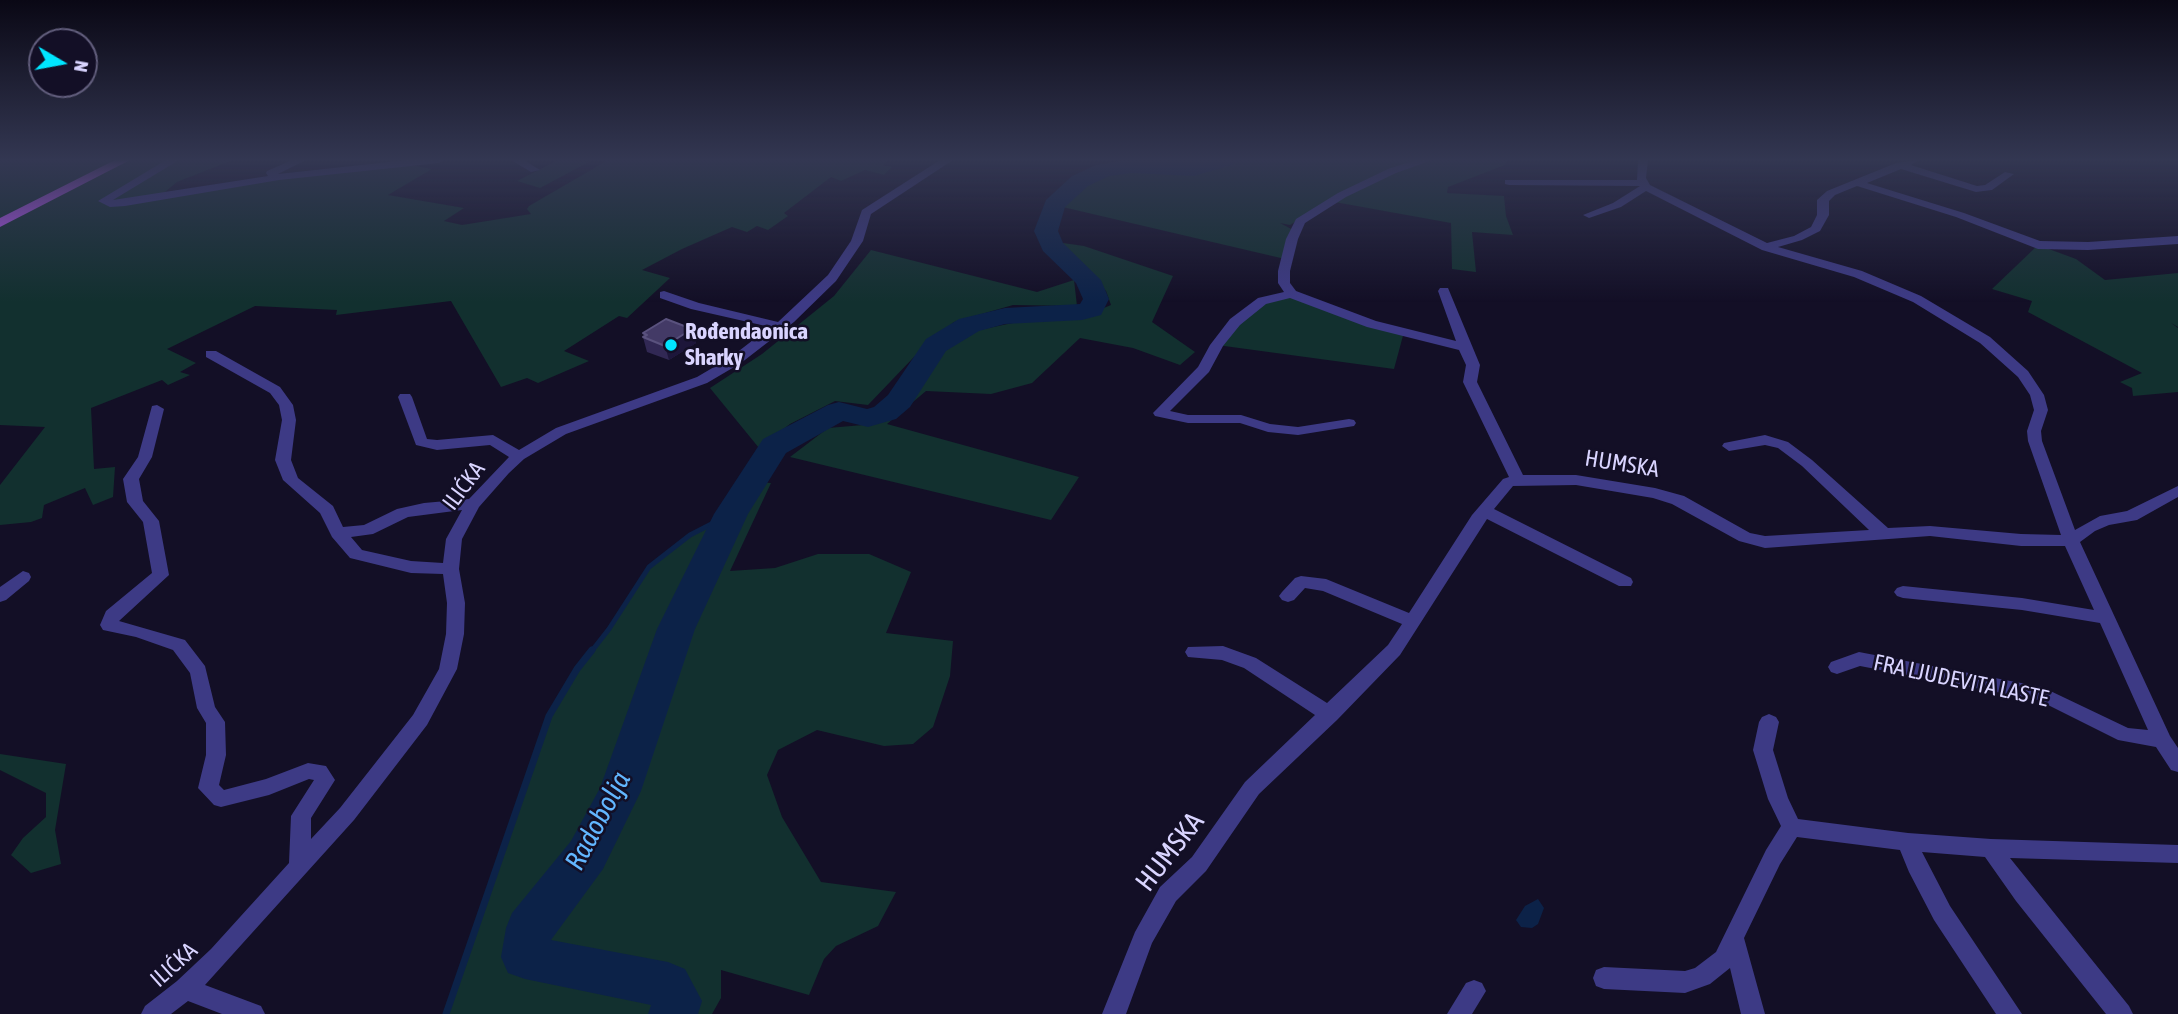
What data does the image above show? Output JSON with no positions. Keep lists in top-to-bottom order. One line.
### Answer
{"streets":{"street":["HUMSKA","ILIĆKA","FRA LJUDEVITA LASTE"]},"water":["Radobolja"],"places":["Rođendaonica Sharky"],"north":"right"}
